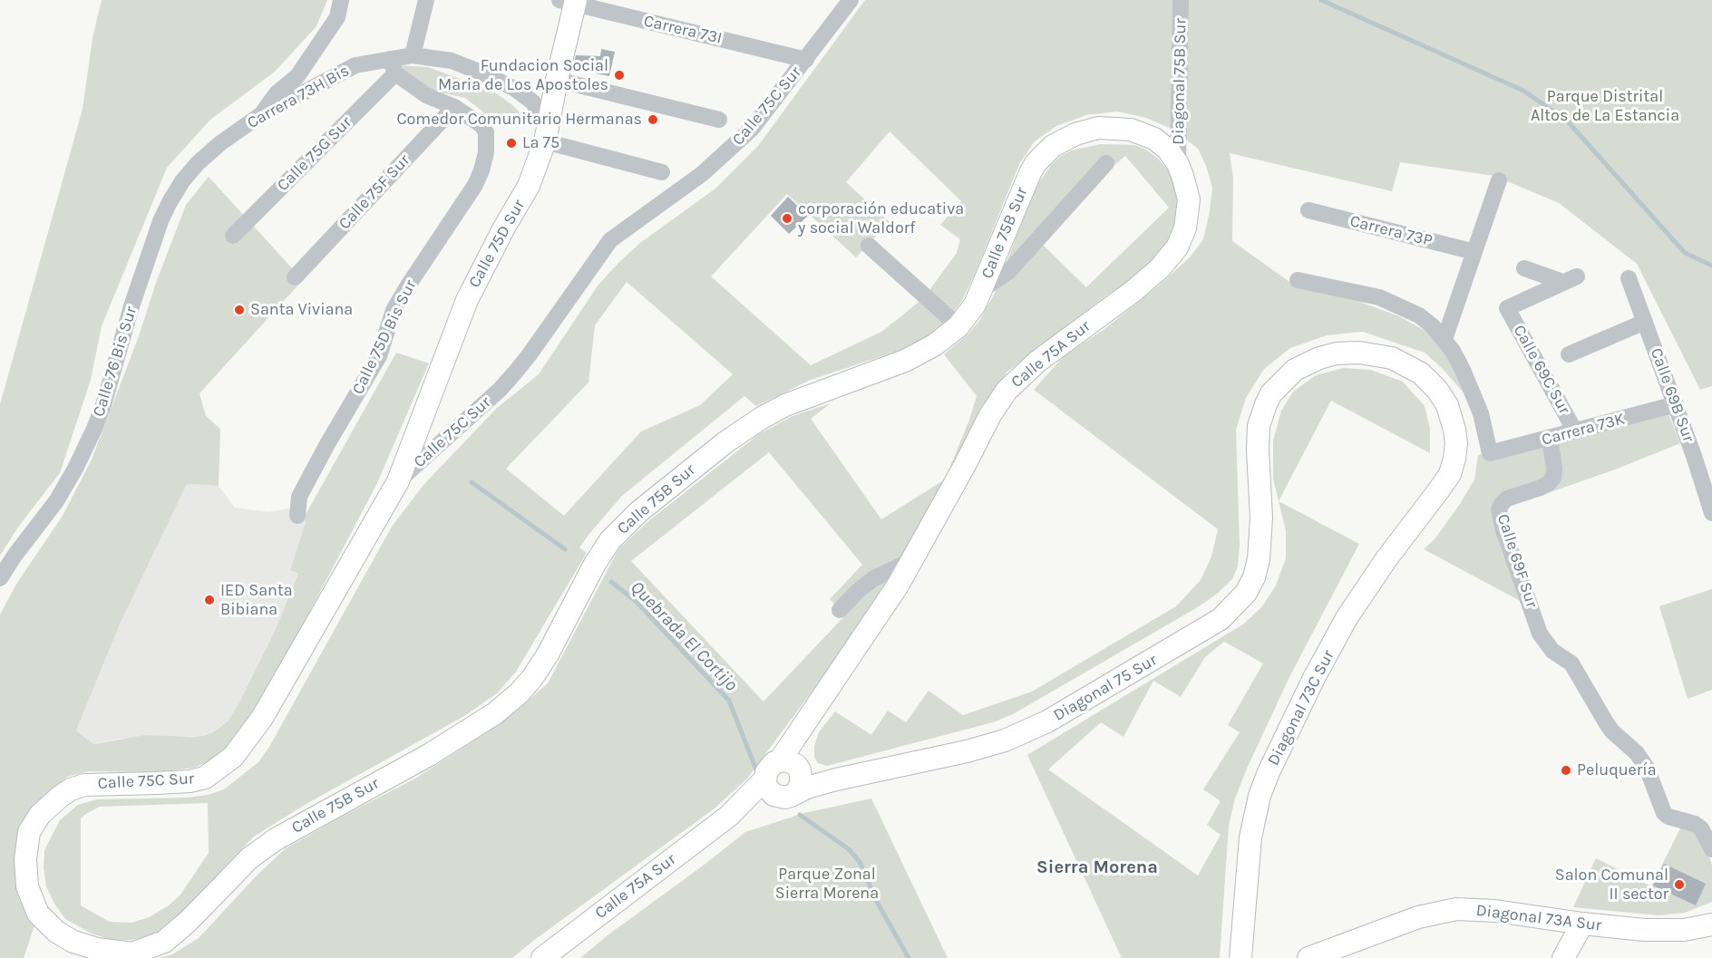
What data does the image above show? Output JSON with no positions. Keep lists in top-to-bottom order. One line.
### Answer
{"streets":{"street":["Carrera 73I","Diagonal 75B Sur","Carrera 73H Bis","Calle 75C Sur","Calle 75G Sur","Calle 75F Sur","Carrera 73P","Calle 75B Sur","Calle 75D Sur","Calle 75D Bis Sur","Calle 75A Sur","Calle 76 Bis Sur","Calle 69C Sur","Calle 69B Sur","Carrera 73K","Calle 69F Sur","Diagonal 75 Sur","Diagonal 73C Sur","Diagonal 73A Sur"]},"crossings":[["Carrera 73I","Calle 75C Sur"],["Carrera 73I","Calle 75D Sur"],["Diagonal 75B Sur","Calle 75B Sur"],["Diagonal 75B Sur","Calle 75A Sur"],["Carrera 73H Bis","Calle 75G Sur"],["Carrera 73H Bis","Calle 75D Sur"],["Carrera 73H Bis","Calle 76 Bis Sur"],["Calle 75C Sur","Calle 75B Sur"],["Calle 75C Sur","Calle 75D Sur"],["Calle 75F Sur","Calle 75D Bis Sur"],["Calle 75B Sur","Calle 75A Sur"],["Calle 75A Sur","Diagonal 75 Sur"],["Calle 69C Sur","Carrera 73K"],["Calle 69B Sur","Carrera 73K"],["Carrera 73K","Calle 69F Sur"],["Diagonal 75 Sur","Diagonal 73C Sur"]],"districts":["Sierra Morena"],"water":["Quebrada El Cortijo"],"parks":["Parque Distrital Altos de La Estancia","Parque Zonal Sierra Morena"],"places":["Fundacion Social Maria de Los Apostoles","Comedor Comunitario Hermanas","La 75","corporación educativa y social Waldorf","Santa Viviana","IED Santa Bibiana","Peluquería","Salon Comunal II sector"]}
